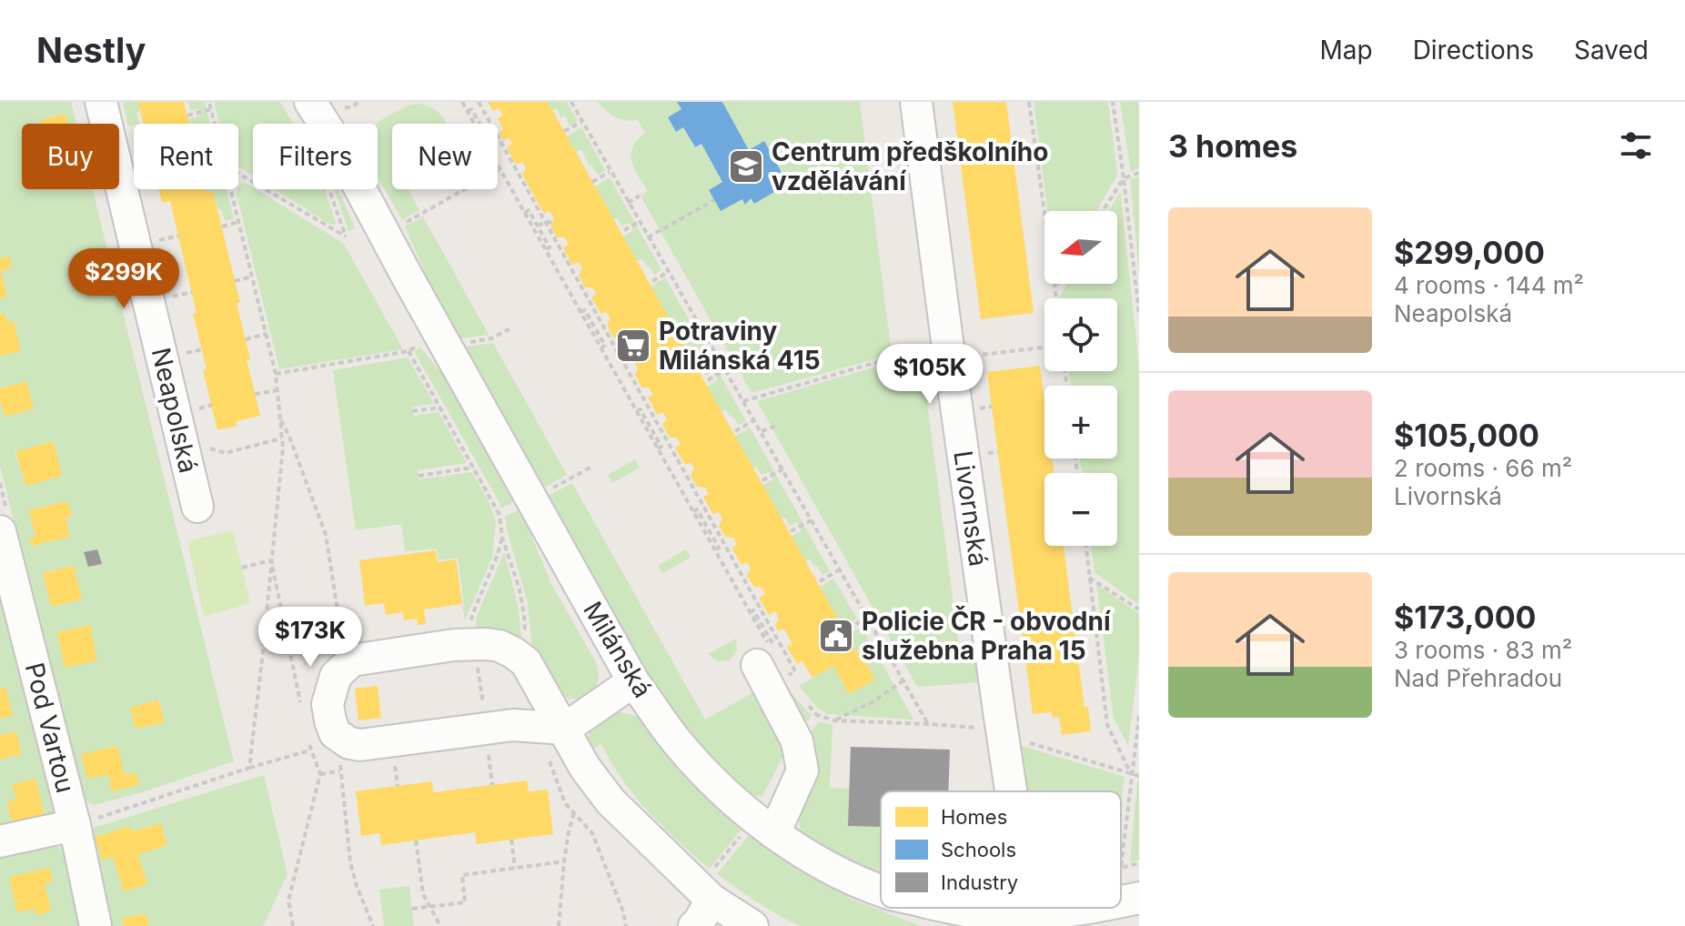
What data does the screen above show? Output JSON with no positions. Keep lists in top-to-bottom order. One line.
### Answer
{"streets":{"street":["Neapolská","Livornská","Milánská","Pod Vartou"]},"places":{"school or university":["Centrum předškolního vzdělávání"],"supermarket":["Potraviny Milánská 415"],"public building":["Policie ČR - obvodní služebna Praha 15"]},"legend":["Homes","Schools","Industry"],"north":"left","page":{"header":"Nestly","nav":["Map","Directions","Saved"],"heading":"3 homes","chip":["Buy","Rent","Filters","New"],"list":[{"name":"$299,000","note":"4 rooms · 144 m² · Neapolská"},{"name":"$105,000","note":"2 rooms · 66 m² · Livornská"},{"name":"$173,000","note":"3 rooms · 83 m² · Nad Přehradou"}],"map_buttons":["+","−"],"price":["$299K","$105K","$173K"]}}
